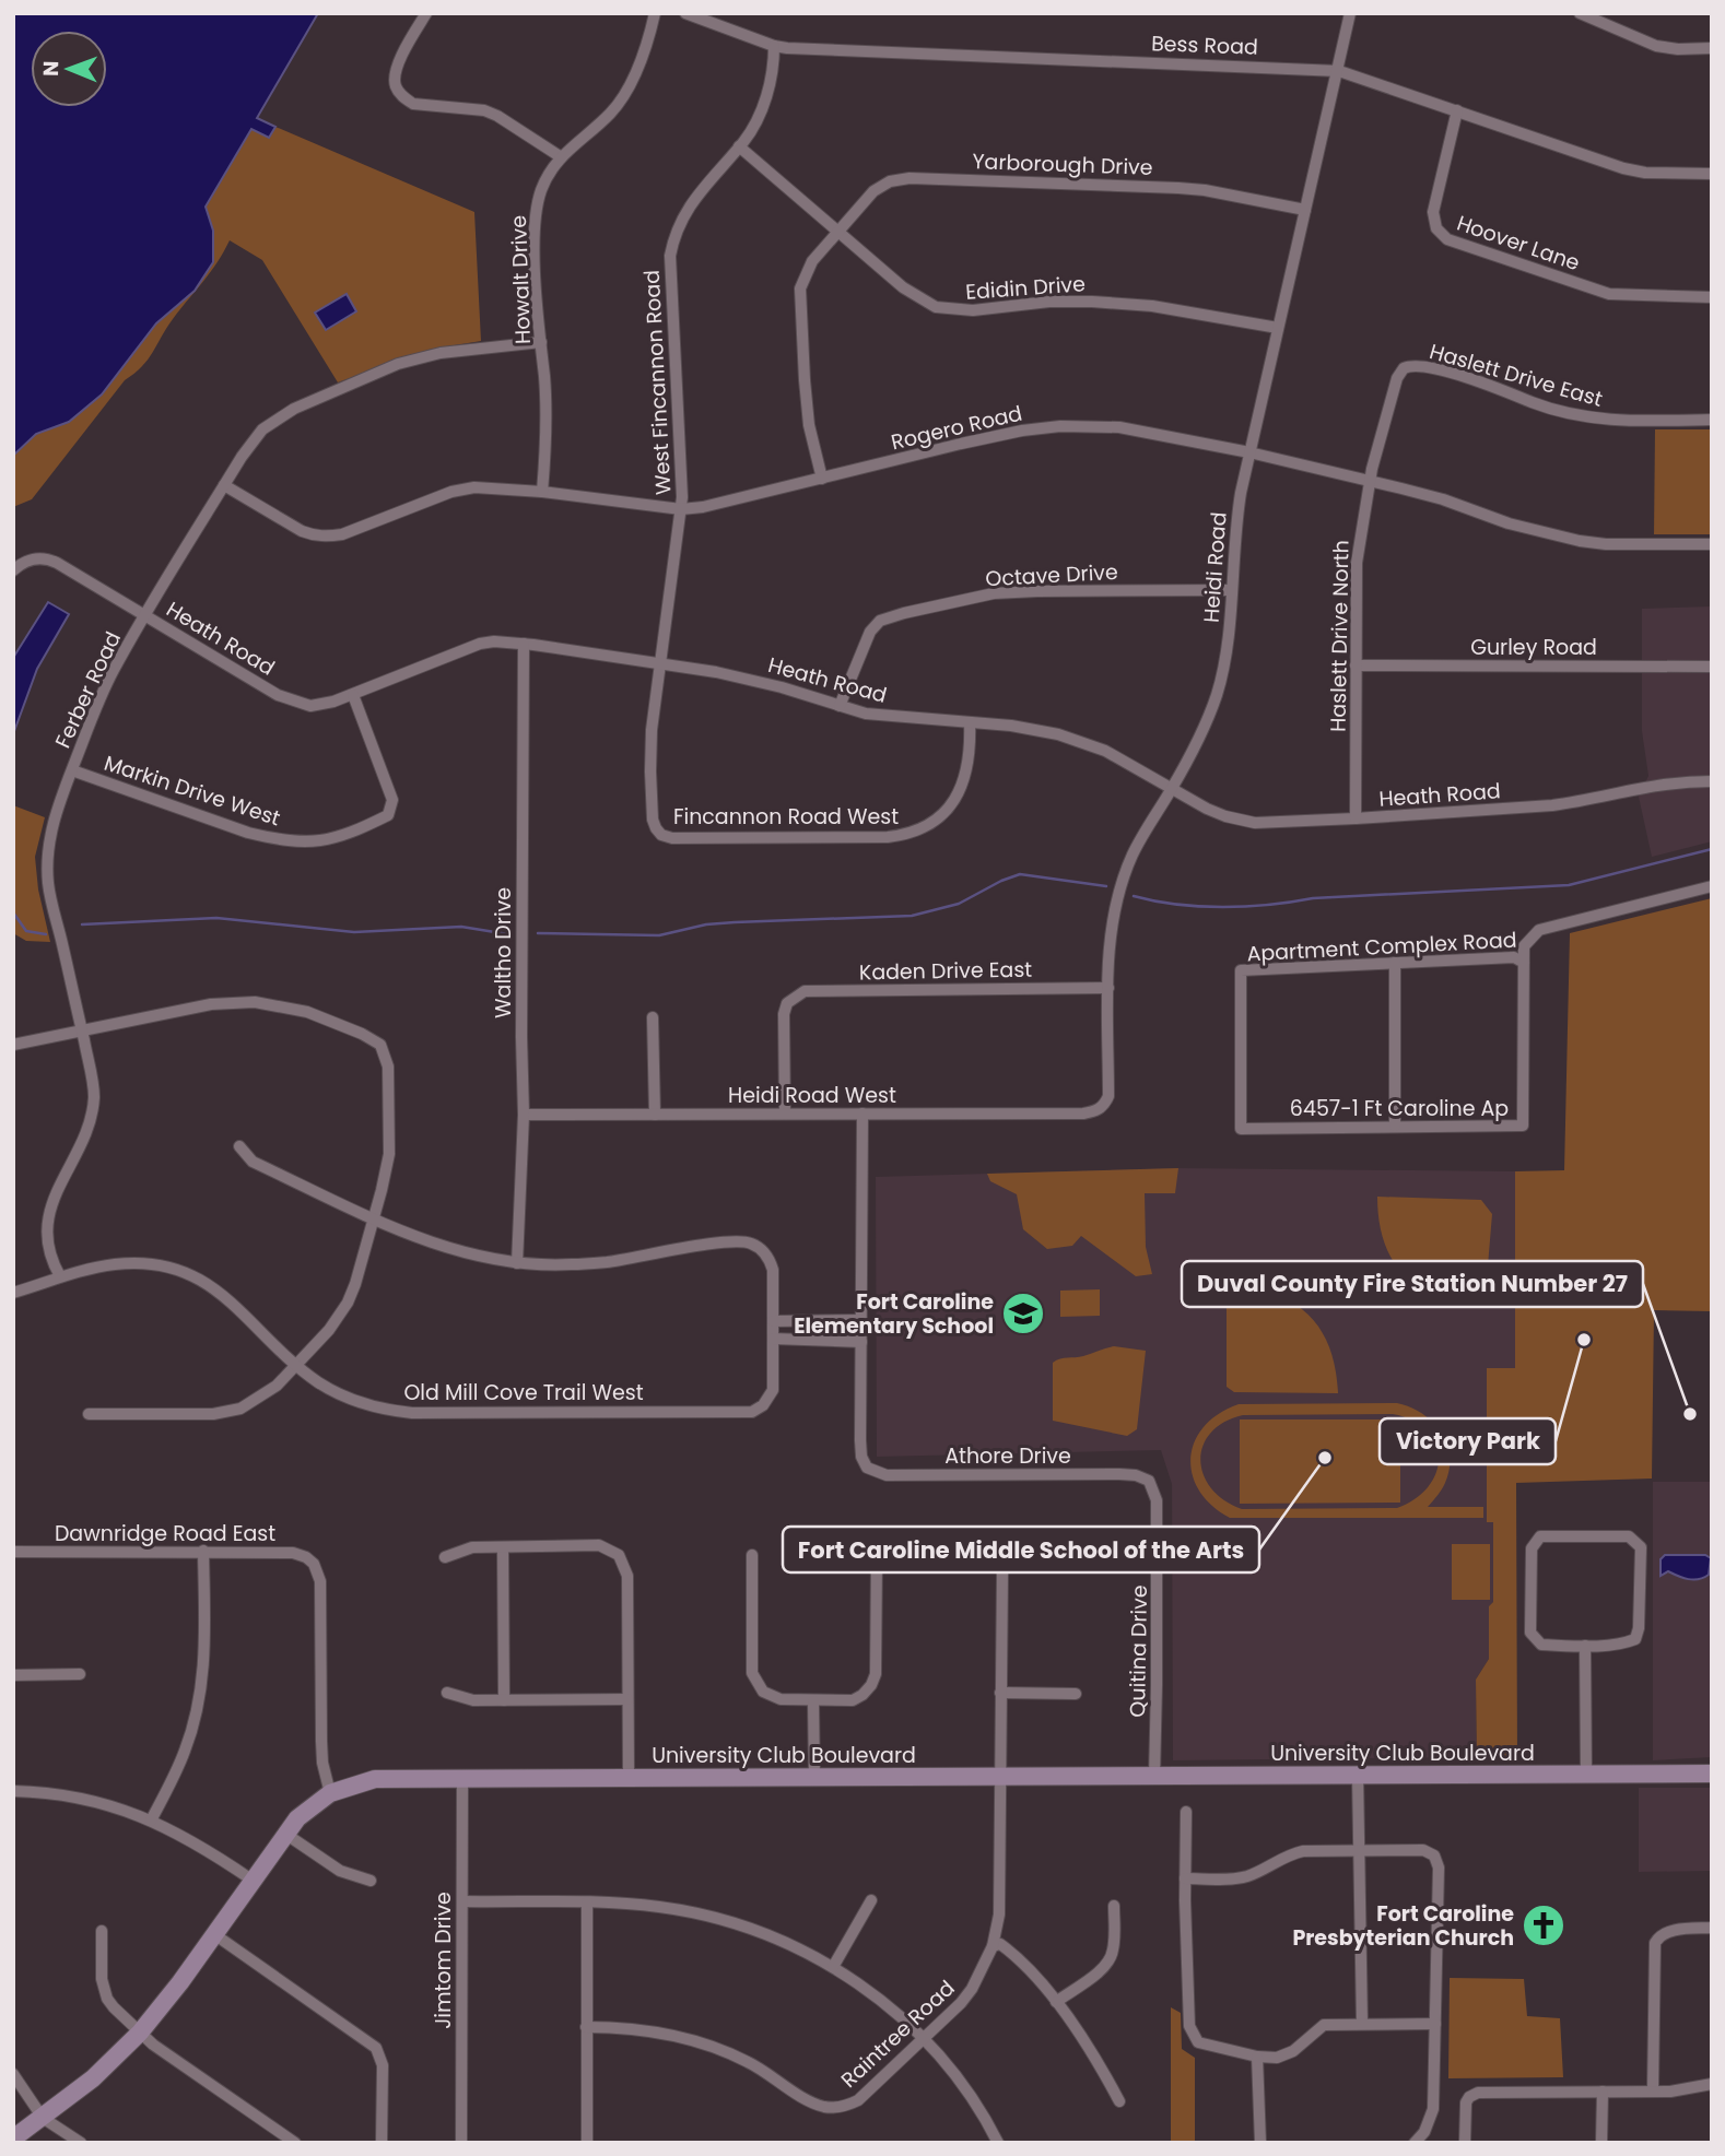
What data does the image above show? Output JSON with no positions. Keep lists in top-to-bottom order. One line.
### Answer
{"streets":{"street":["Bess Road","Yarborough Drive","Hoover Lane","Howalt Drive","Edidin Drive","Haslett Drive East","West Fincannon Road","Rogero Road","Heidi Road","Octave Drive","Haslett Drive North","Heath Road","Gurley Road","Ferber Road","Markin Drive West","Fincannon Road West","Apartment Complex Road","Waltho Drive","Kaden Drive East","Heidi Road West","6457-1 Ft Caroline Ap","Old Mill Cove Trail West","Athore Drive","Dawnridge Road East","Quitina Drive","University Club Boulevard","Jimtom Drive","Raintree Road"]},"crossings":[["Bess Road","Hoover Lane"],["Bess Road","West Fincannon Road"],["Bess Road","Heidi Road"],["Yarborough Drive","Edidin Drive"],["Yarborough Drive","Rogero Road"],["Yarborough Drive","Heidi Road"],["Howalt Drive","Rogero Road"],["Howalt Drive","Ferber Road"],["Edidin Drive","West Fincannon Road"],["Edidin Drive","Heidi Road"],["Haslett Drive East","Haslett Drive North"],["West Fincannon Road","Rogero Road"],["West Fincannon Road","Heath Road"],["West Fincannon Road","Fincannon Road West"],["Rogero Road","Heidi Road"],["Rogero Road","Haslett Drive North"],["Rogero Road","Ferber Road"],["Heidi Road","Octave Drive"],["Heidi Road","Heath Road"],["Heidi Road","Kaden Drive East"],["Heidi Road","Heidi Road West"],["Octave Drive","Heath Road"],["Haslett Drive North","Heath Road"],["Haslett Drive North","Gurley Road"],["Heath Road","Ferber Road"],["Heath Road","Markin Drive West"],["Heath Road","Fincannon Road West"],["Heath Road","Waltho Drive"],["Ferber Road","Markin Drive West"],["Ferber Road","Old Mill Cove Trail West"],["Apartment Complex Road","6457-1 Ft Caroline Ap"],["Waltho Drive","Heidi Road West"],["Kaden Drive East","Heidi Road West"],["Athore Drive","Quitina Drive"],["Dawnridge Road East","University Club Boulevard"],["Quitina Drive","University Club Boulevard"],["University Club Boulevard","Jimtom Drive"],["University Club Boulevard","Raintree Road"]],"places":{"school or university":["Fort Caroline Elementary School"],"other":["Victory Park","Duval County Fire Station Number 27","Fort Caroline Middle School of the Arts"],"church":["Fort Caroline Presbyterian Church"]},"north":"left"}
